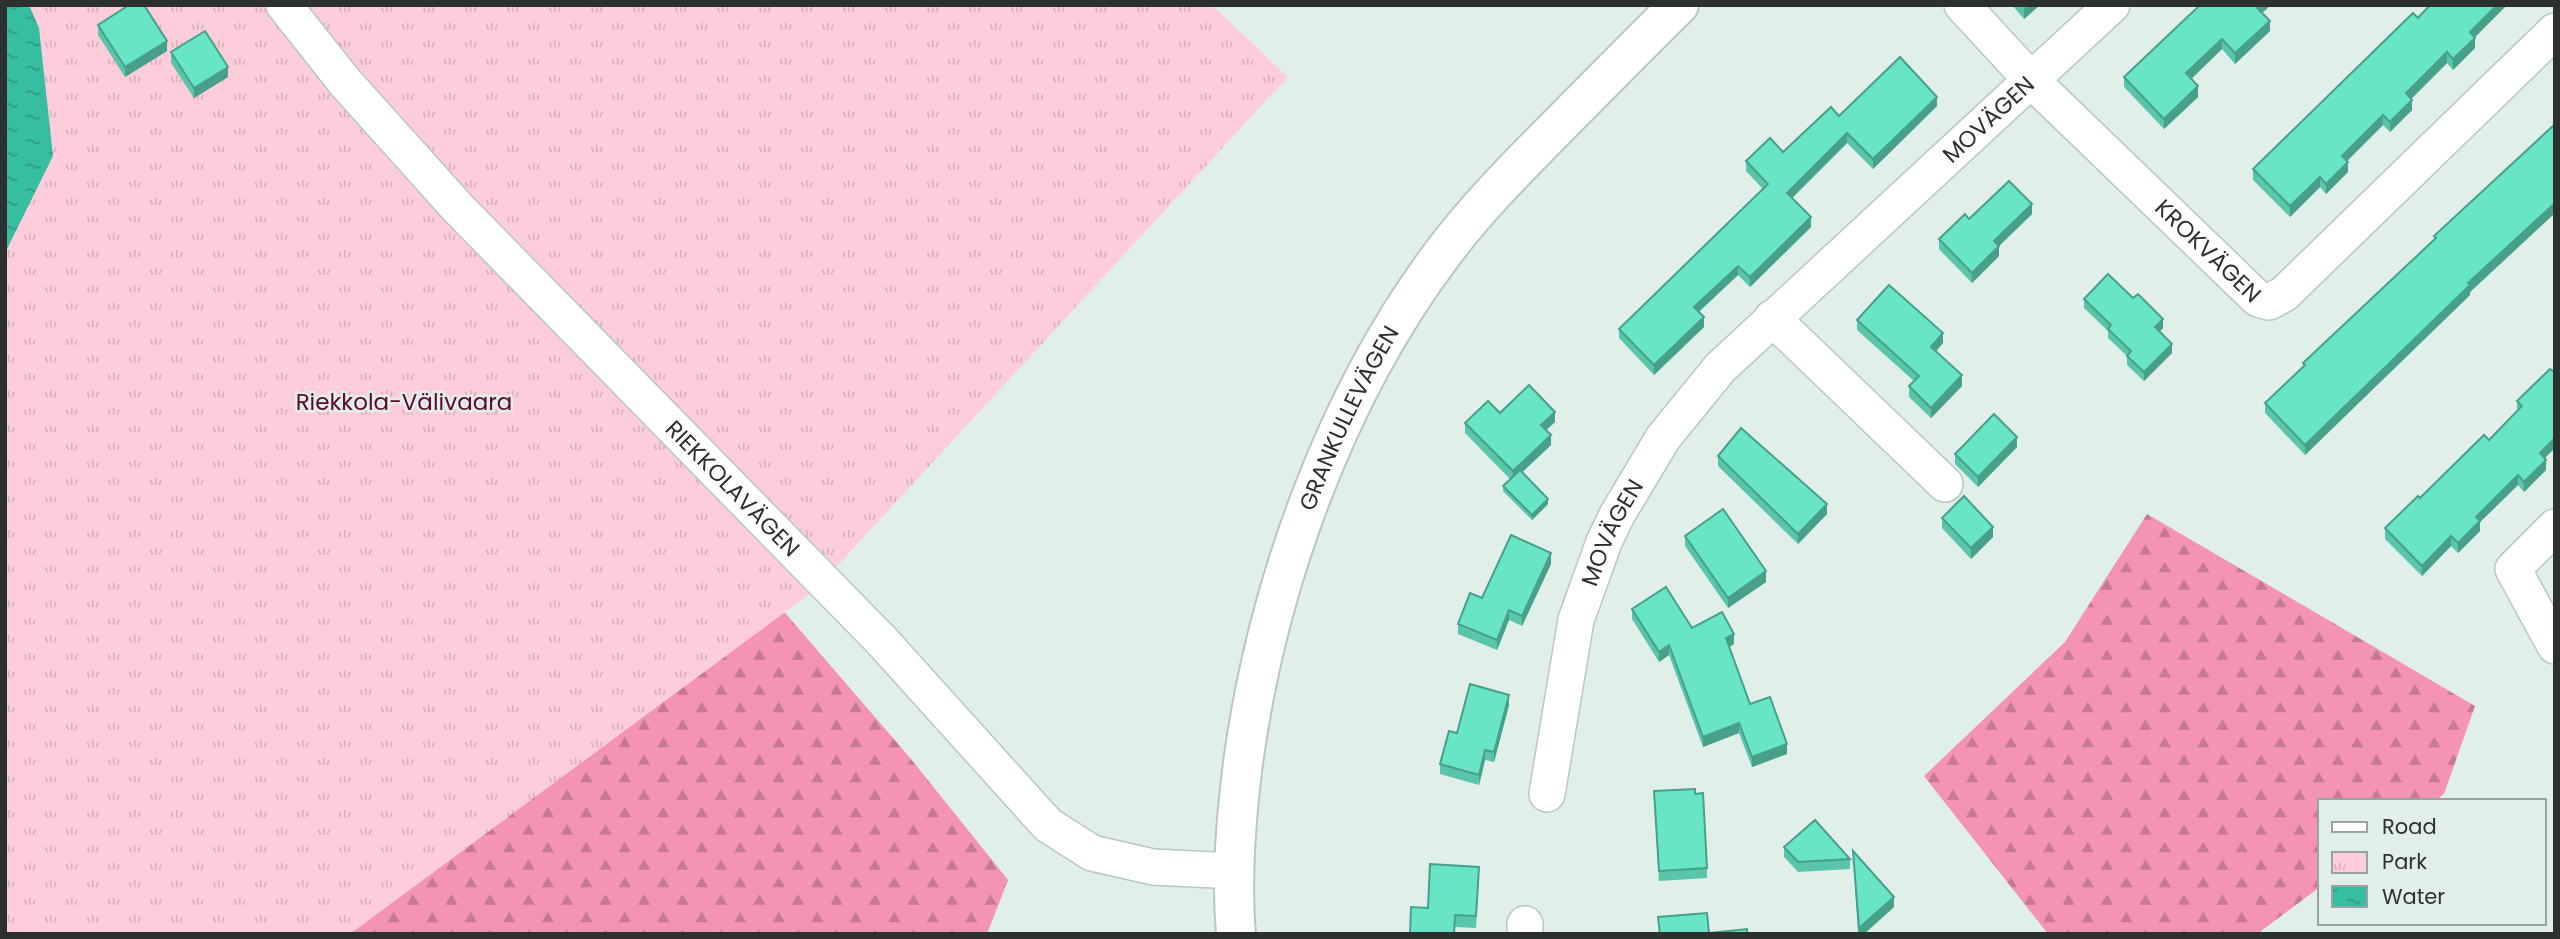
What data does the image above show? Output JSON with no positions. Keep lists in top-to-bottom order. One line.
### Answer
{"streets":{"street":["MOVÄGEN","KROKVÄGEN","GRANKULLEVÄGEN","RIEKKOLAVÄGEN"]},"crossings":[["MOVÄGEN","KROKVÄGEN"],["GRANKULLEVÄGEN","RIEKKOLAVÄGEN"]],"parks":["Riekkola-Välivaara"],"legend":["Road","Park","Water"]}
